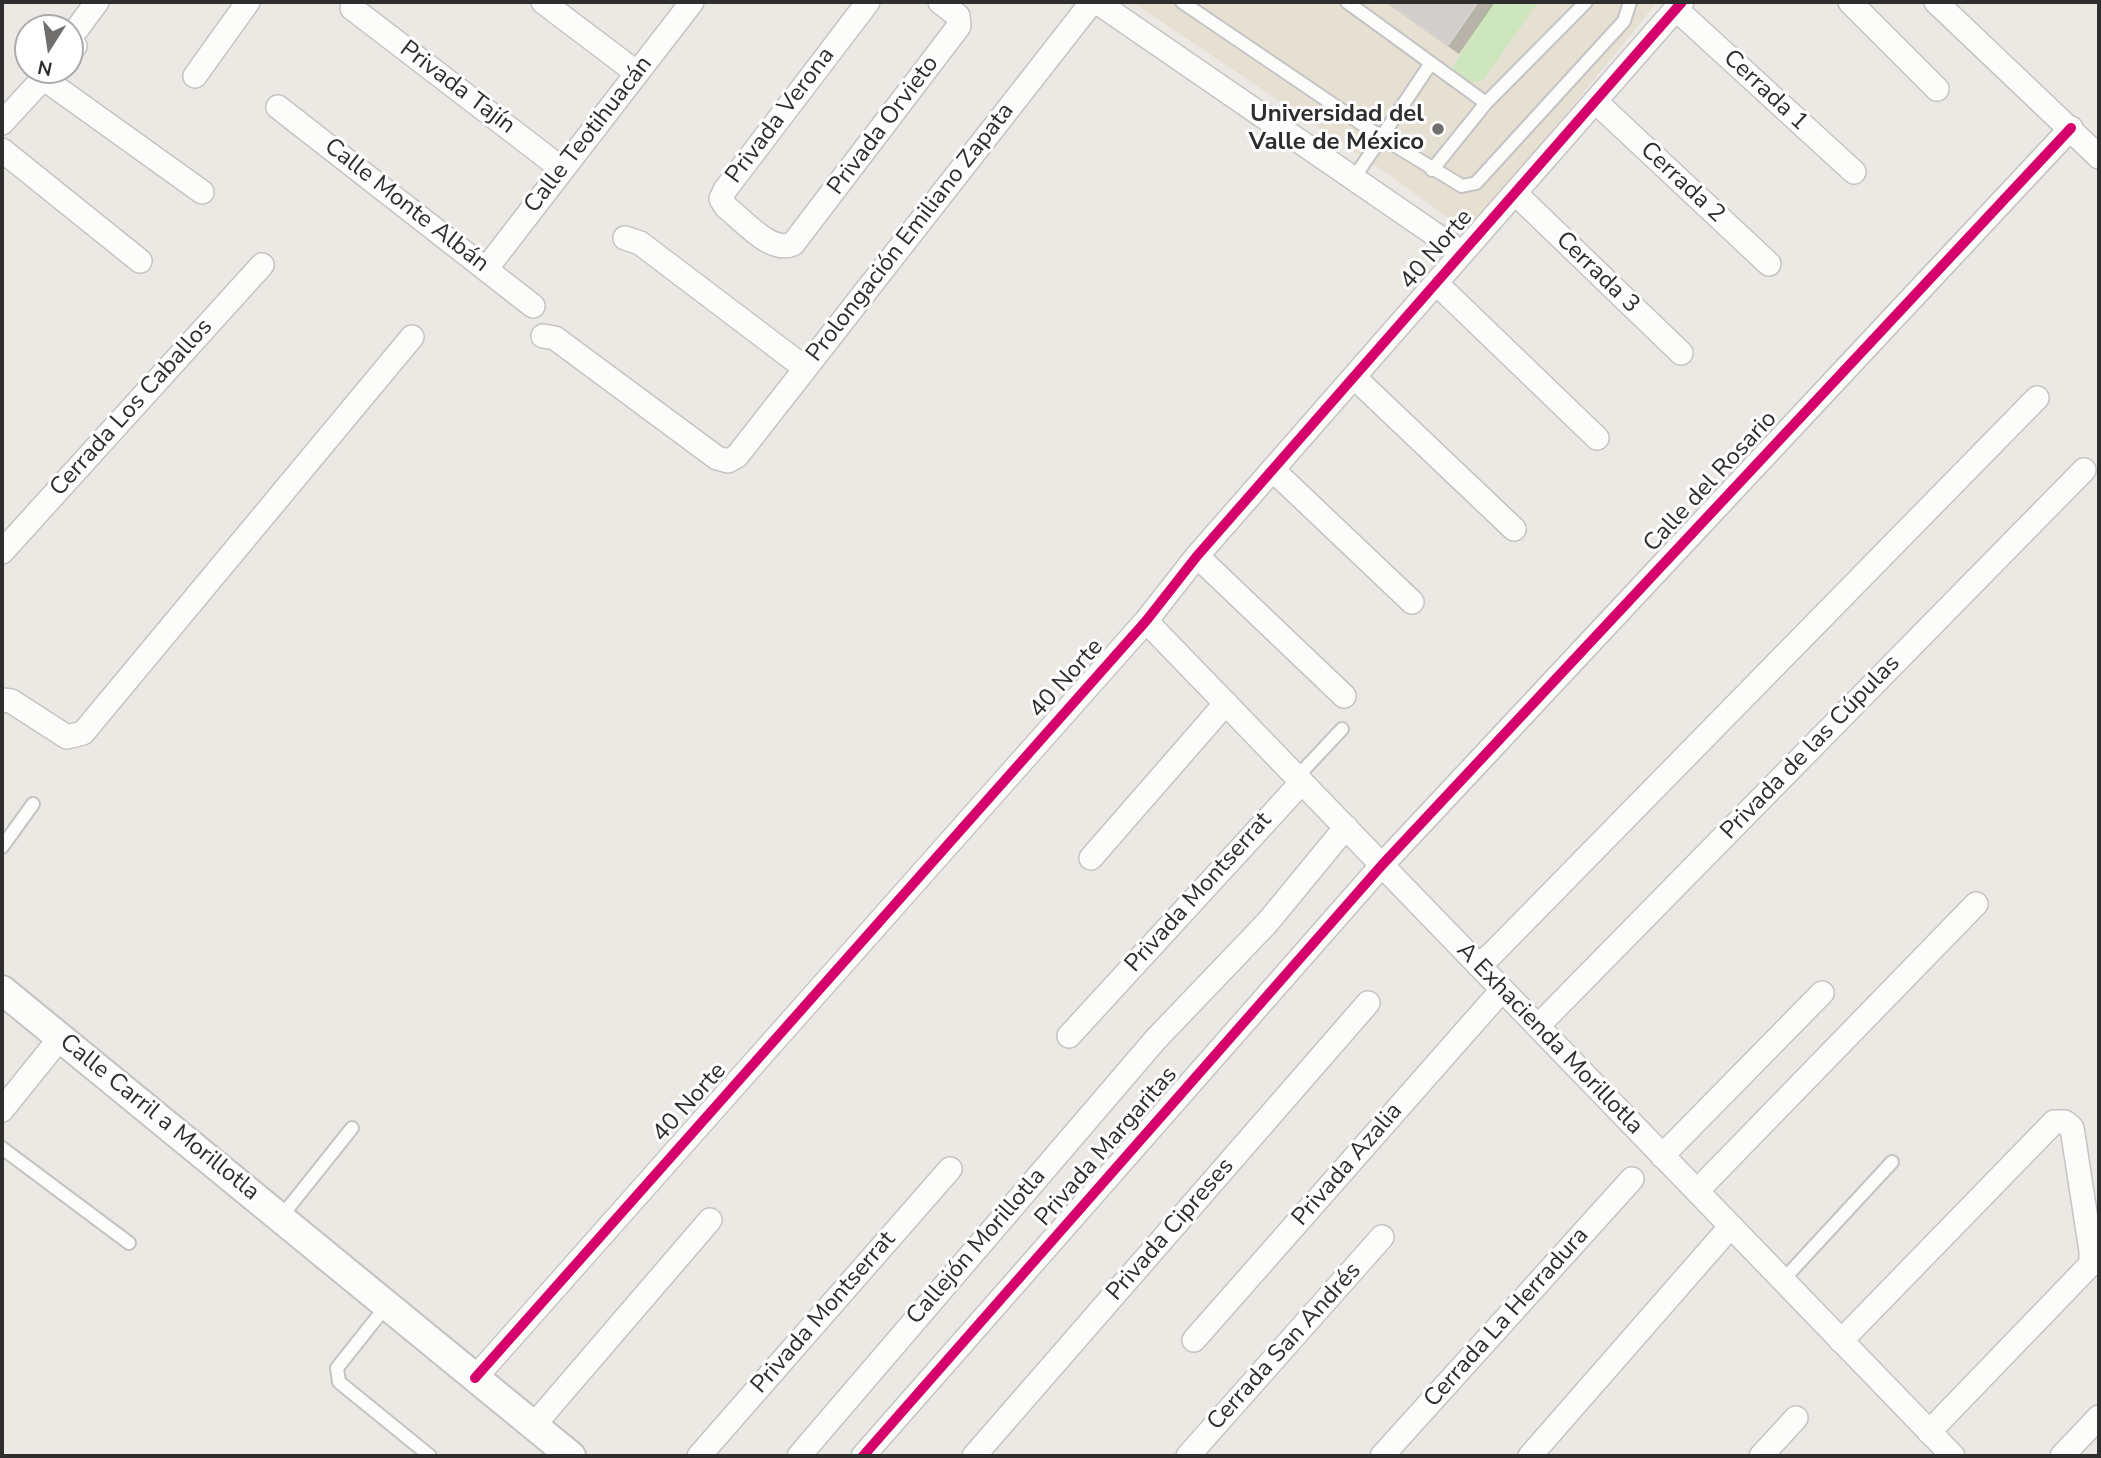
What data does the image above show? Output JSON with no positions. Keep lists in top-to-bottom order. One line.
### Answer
{"streets":{"street":["Privada Tajín","Cerrada 1","Privada Verona","Privada Orvieto","Calle Teotihuacán","Cerrada 2","Calle Monte Albán","Prolongación Emiliano Zapata","40 Norte","Cerrada 3","Cerrada Los Caballos","Calle del Rosario","Privada de las Cúpulas","Privada Montserrat","A Exhacienda Morillotla","Calle Carril a Morillotla","Privada Margaritas","Privada Azalia","Privada Cipreses","Callejón Morillotla","Cerrada La Herradura","Cerrada San Andrés"]},"crossings":[["Privada Tajín","Calle Teotihuacán"],["Cerrada 1","40 Norte"],["Privada Verona","Privada Orvieto"],["Calle Teotihuacán","Calle Monte Albán"],["Cerrada 2","40 Norte"],["40 Norte","Cerrada 3"],["40 Norte","A Exhacienda Morillotla"],["40 Norte","Calle Carril a Morillotla"],["Calle del Rosario","A Exhacienda Morillotla"],["Calle del Rosario","Privada Margaritas"],["Privada de las Cúpulas","A Exhacienda Morillotla"],["Privada Montserrat","A Exhacienda Morillotla"],["A Exhacienda Morillotla","Privada Margaritas"],["A Exhacienda Morillotla","Privada Azalia"],["A Exhacienda Morillotla","Callejón Morillotla"]],"places":["Universidad del Valle de México"],"north":"bottom"}
